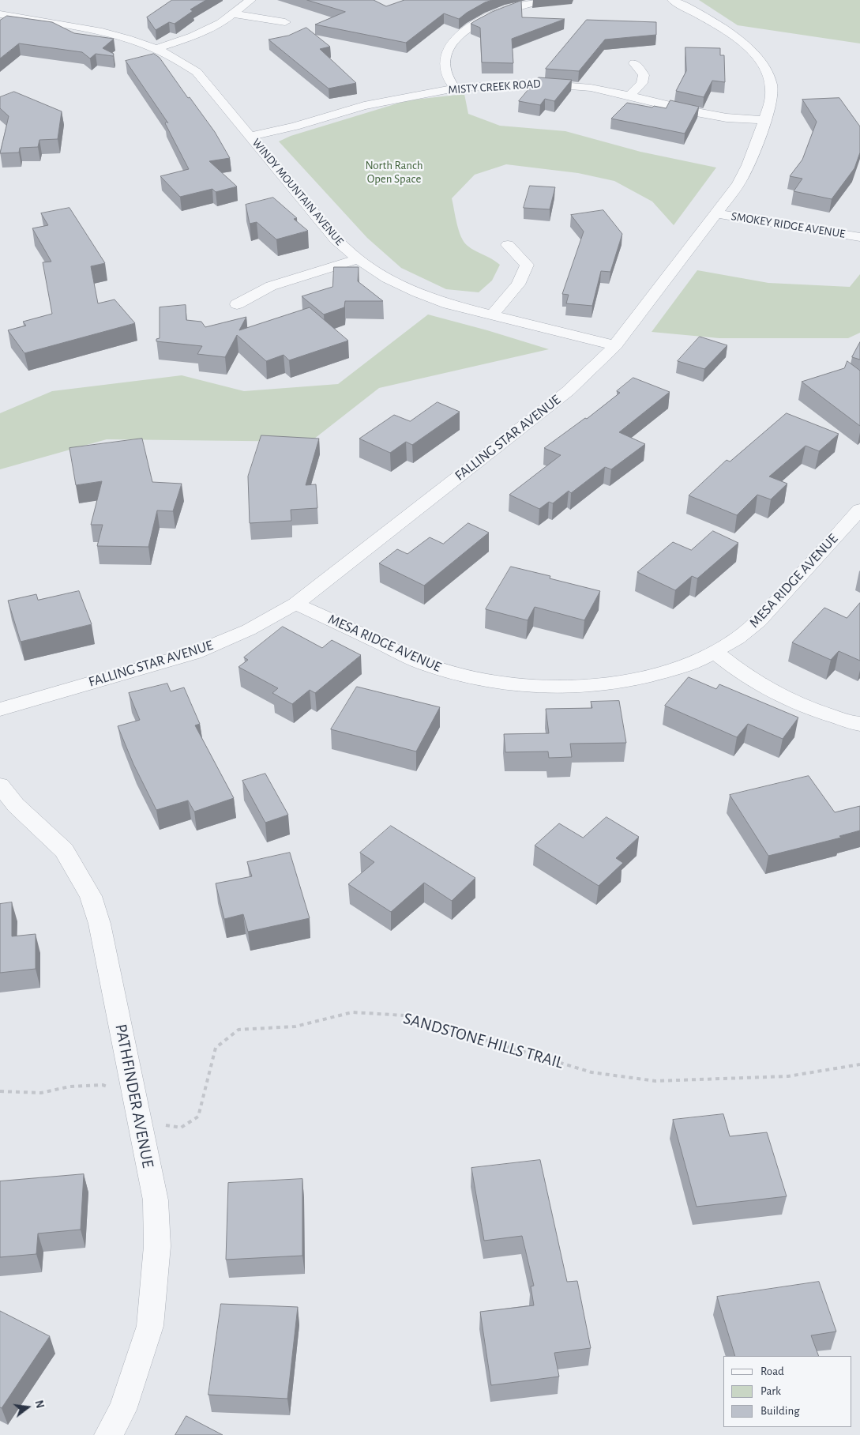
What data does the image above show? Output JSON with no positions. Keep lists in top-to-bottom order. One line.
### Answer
{"streets":{"street":["MISTY CREEK ROAD","WINDY MOUNTAIN AVENUE","SMOKEY RIDGE AVENUE","FALLING STAR AVENUE","MESA RIDGE AVENUE","PATHFINDER AVENUE"],"path":["SANDSTONE HILLS TRAIL"]},"crossings":[["MISTY CREEK ROAD","WINDY MOUNTAIN AVENUE"],["MISTY CREEK ROAD","FALLING STAR AVENUE"],["WINDY MOUNTAIN AVENUE","FALLING STAR AVENUE"],["SMOKEY RIDGE AVENUE","FALLING STAR AVENUE"],["FALLING STAR AVENUE","MESA RIDGE AVENUE"]],"parks":["North Ranch Open Space"],"legend":["Road","Park","Building"],"north":"right"}
